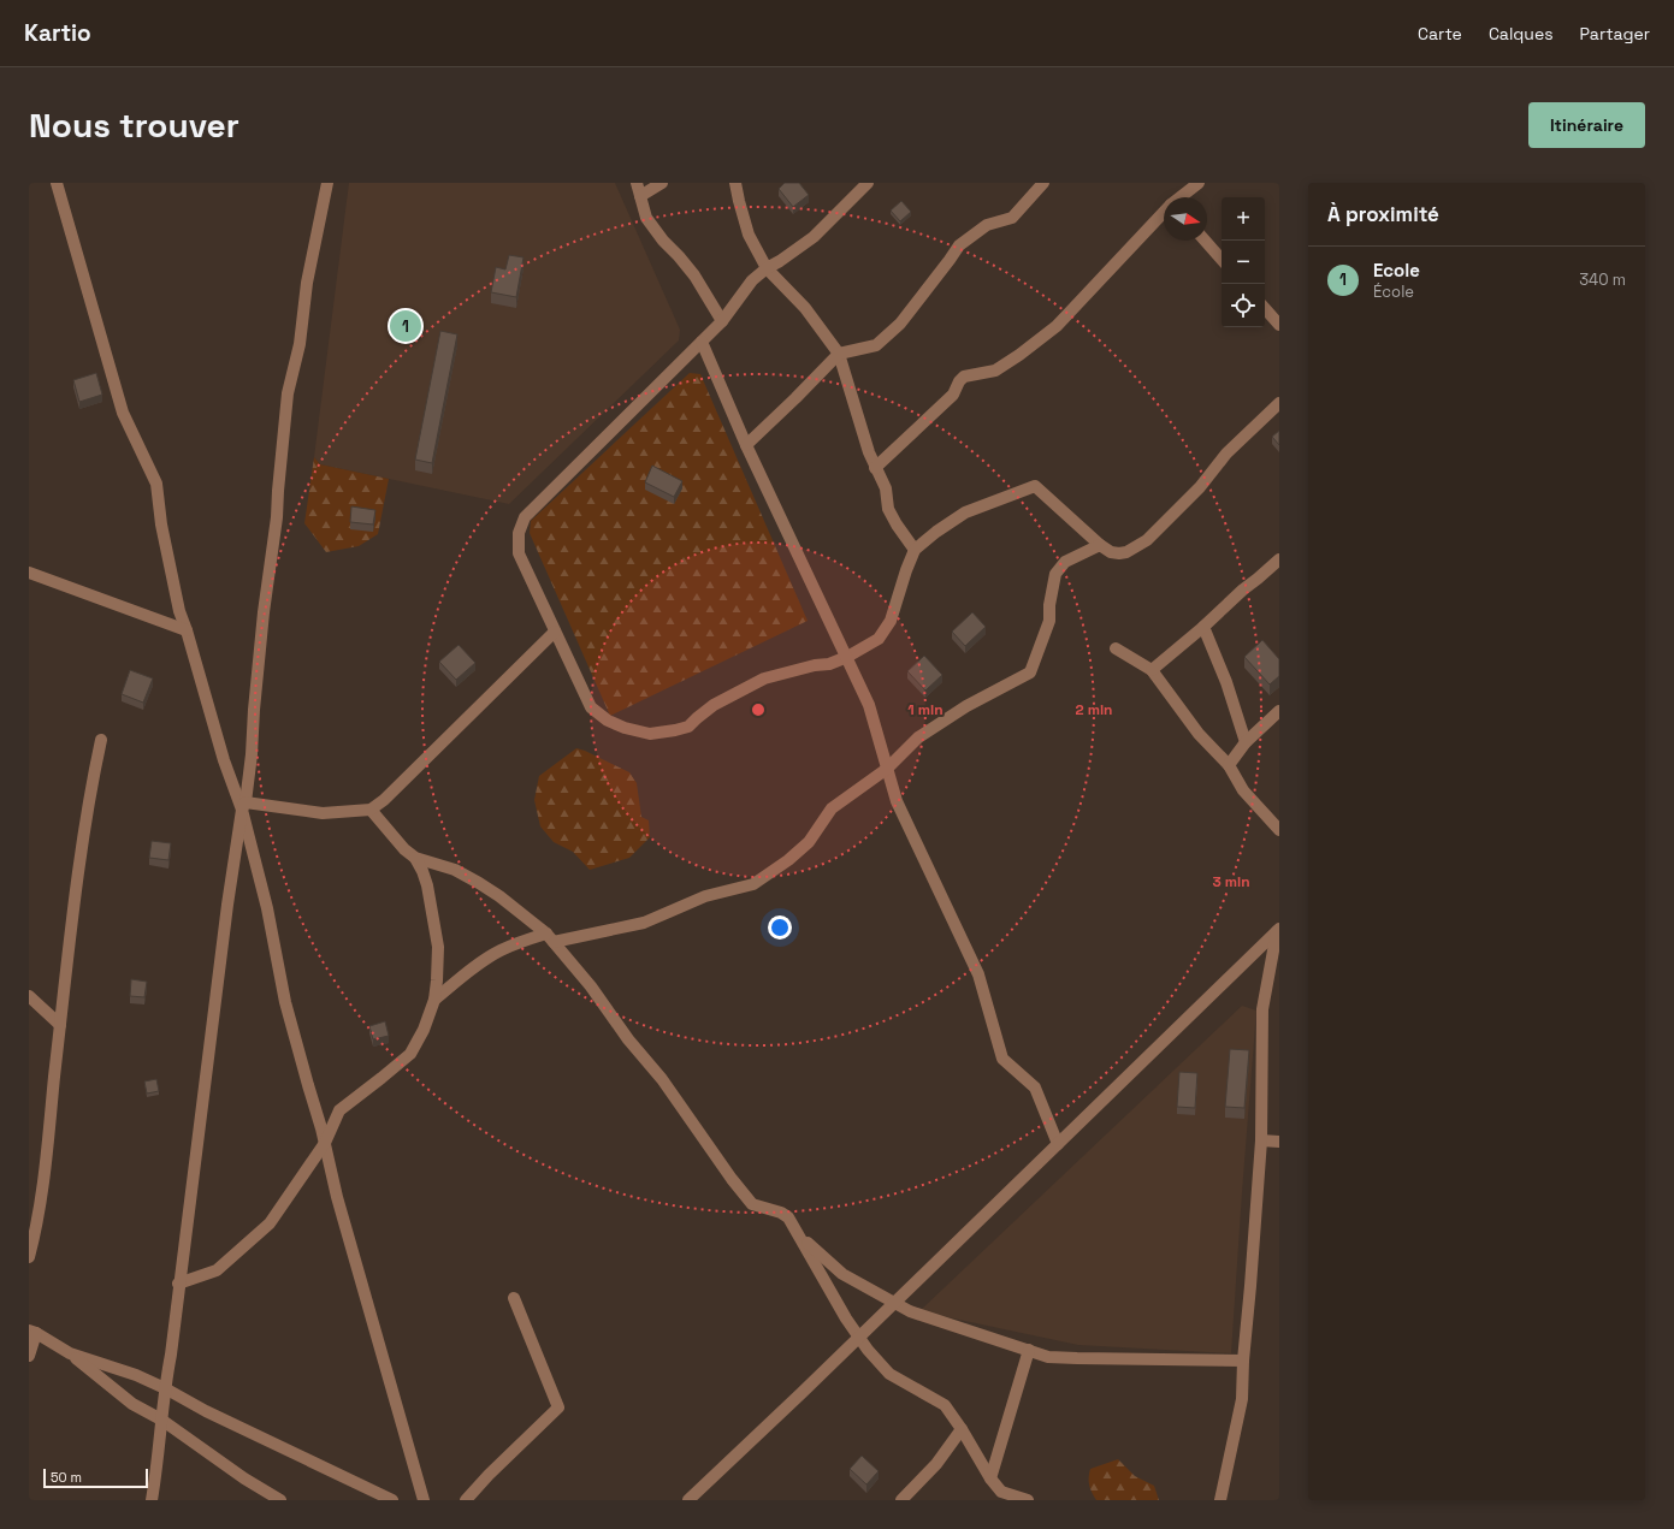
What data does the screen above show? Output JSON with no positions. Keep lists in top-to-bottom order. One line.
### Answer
{"scale_bar":"50 m","north":"right","page":{"header":"Kartio","nav":["Carte","Calques","Partager"],"buttons":"Itinéraire","title":"Nous trouver","heading":"À proximité","map_buttons":["+","−"],"list":[{"mark":"1","name":"Ecole","note":"École","value":"340 m"}],"pins":"1","scale":"50 m"},"rings":["1 min","2 min","3 min"]}
